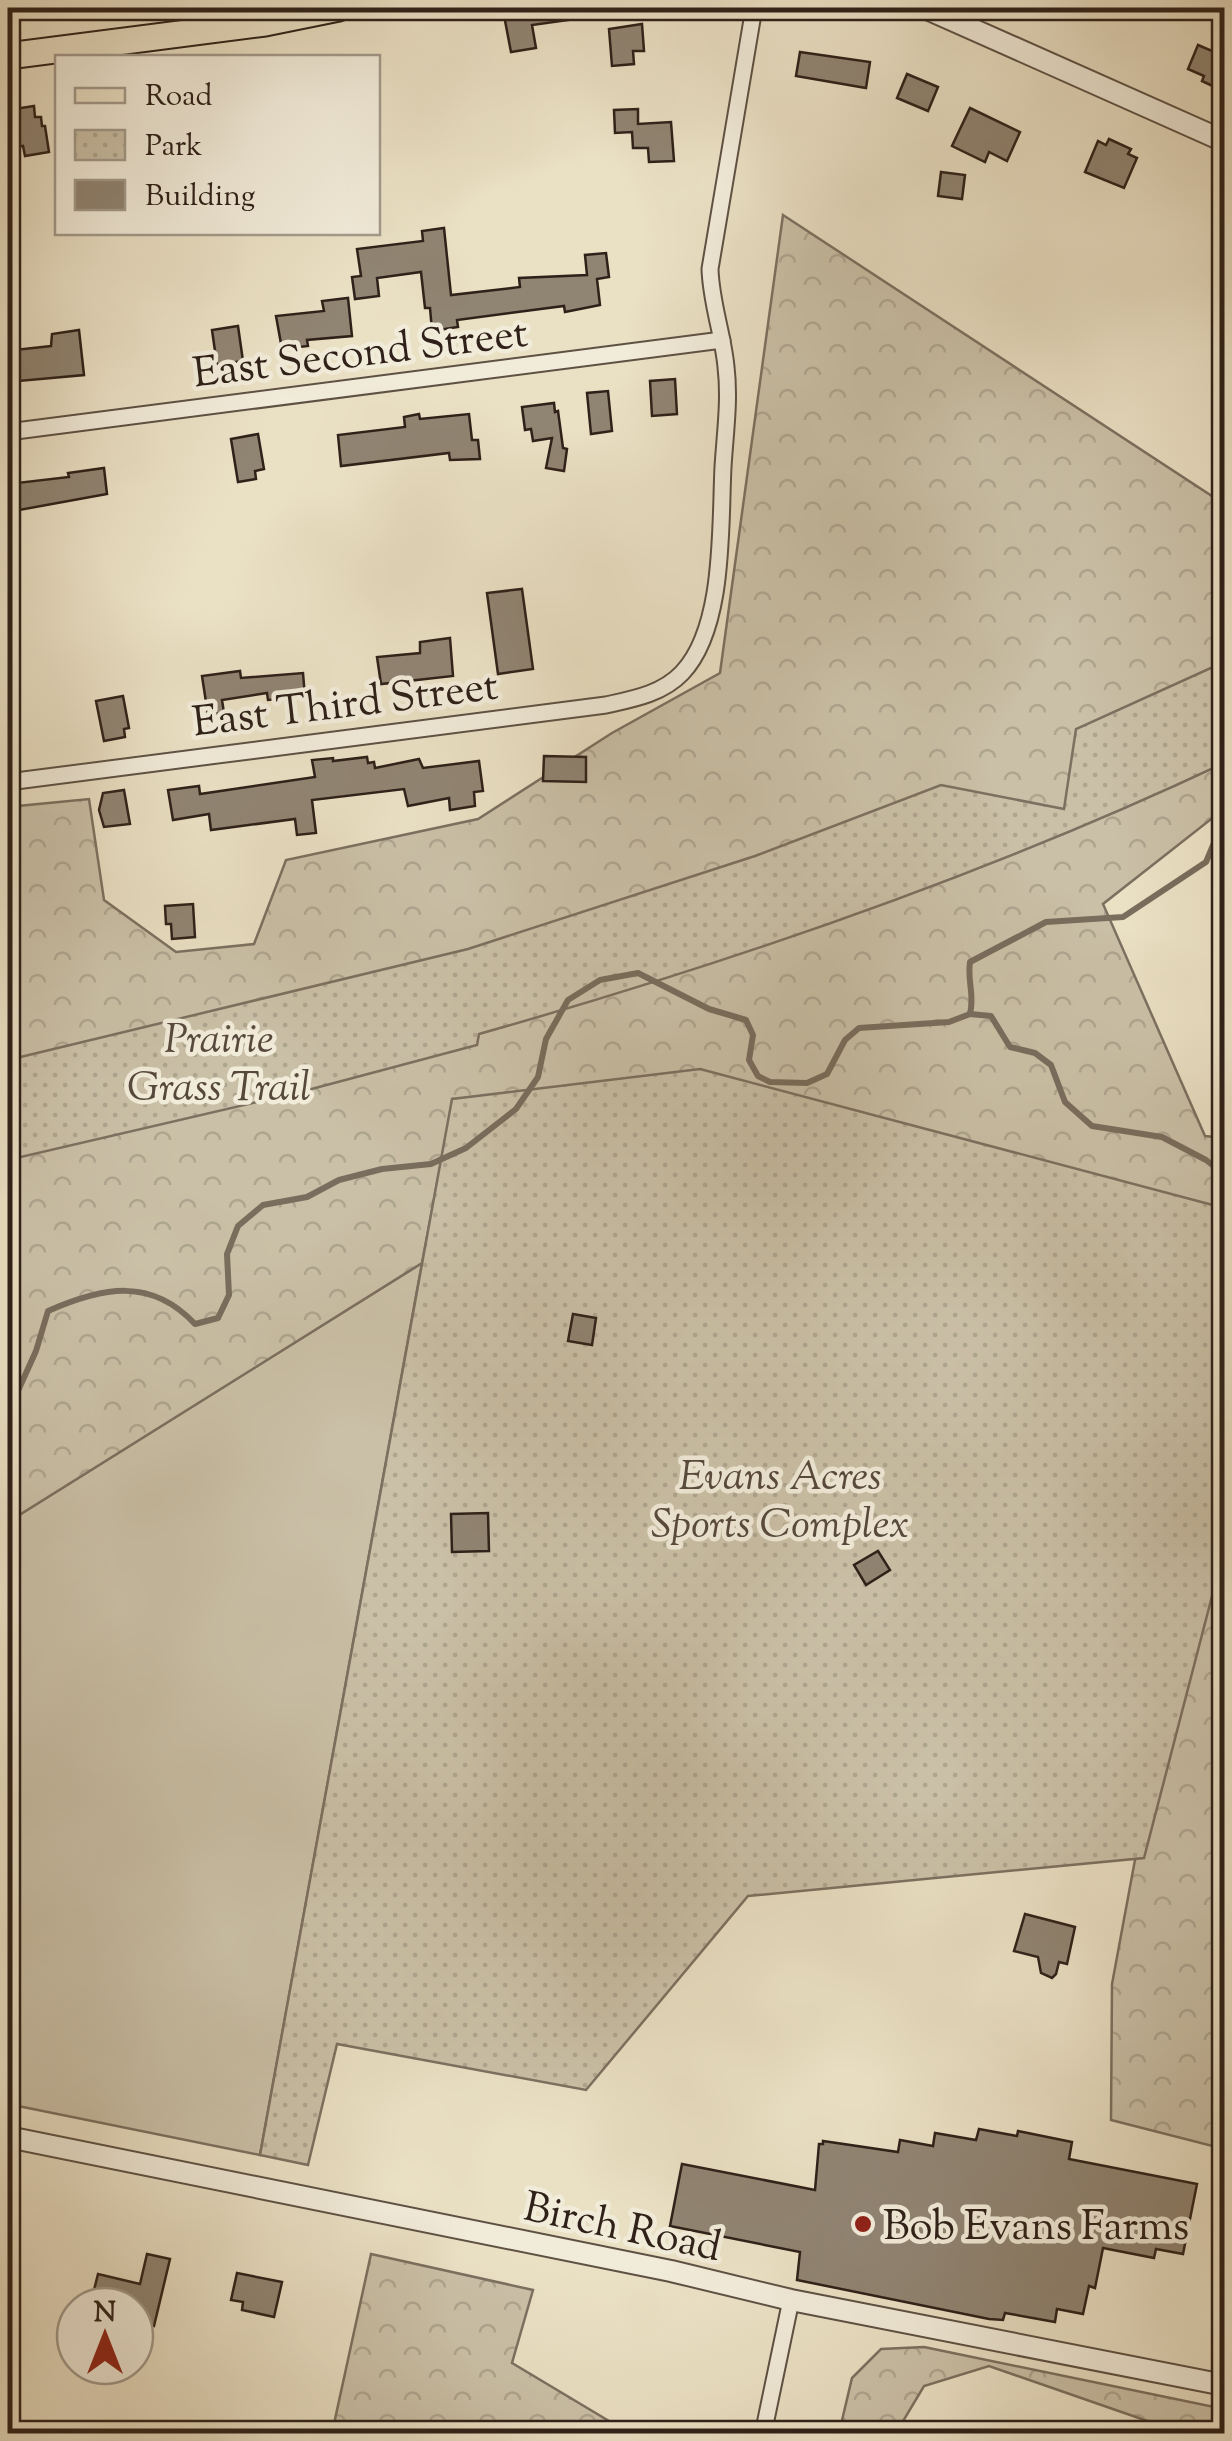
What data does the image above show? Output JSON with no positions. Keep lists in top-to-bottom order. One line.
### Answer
{"streets":{"street":["East Second Street","East Third Street","Birch Road"]},"crossings":[["East Second Street","East Third Street"]],"parks":["Prairie Grass Trail","Evans Acres Sports Complex"],"places":["Bob Evans Farms"],"legend":["Road","Park","Building"],"north":"top"}
